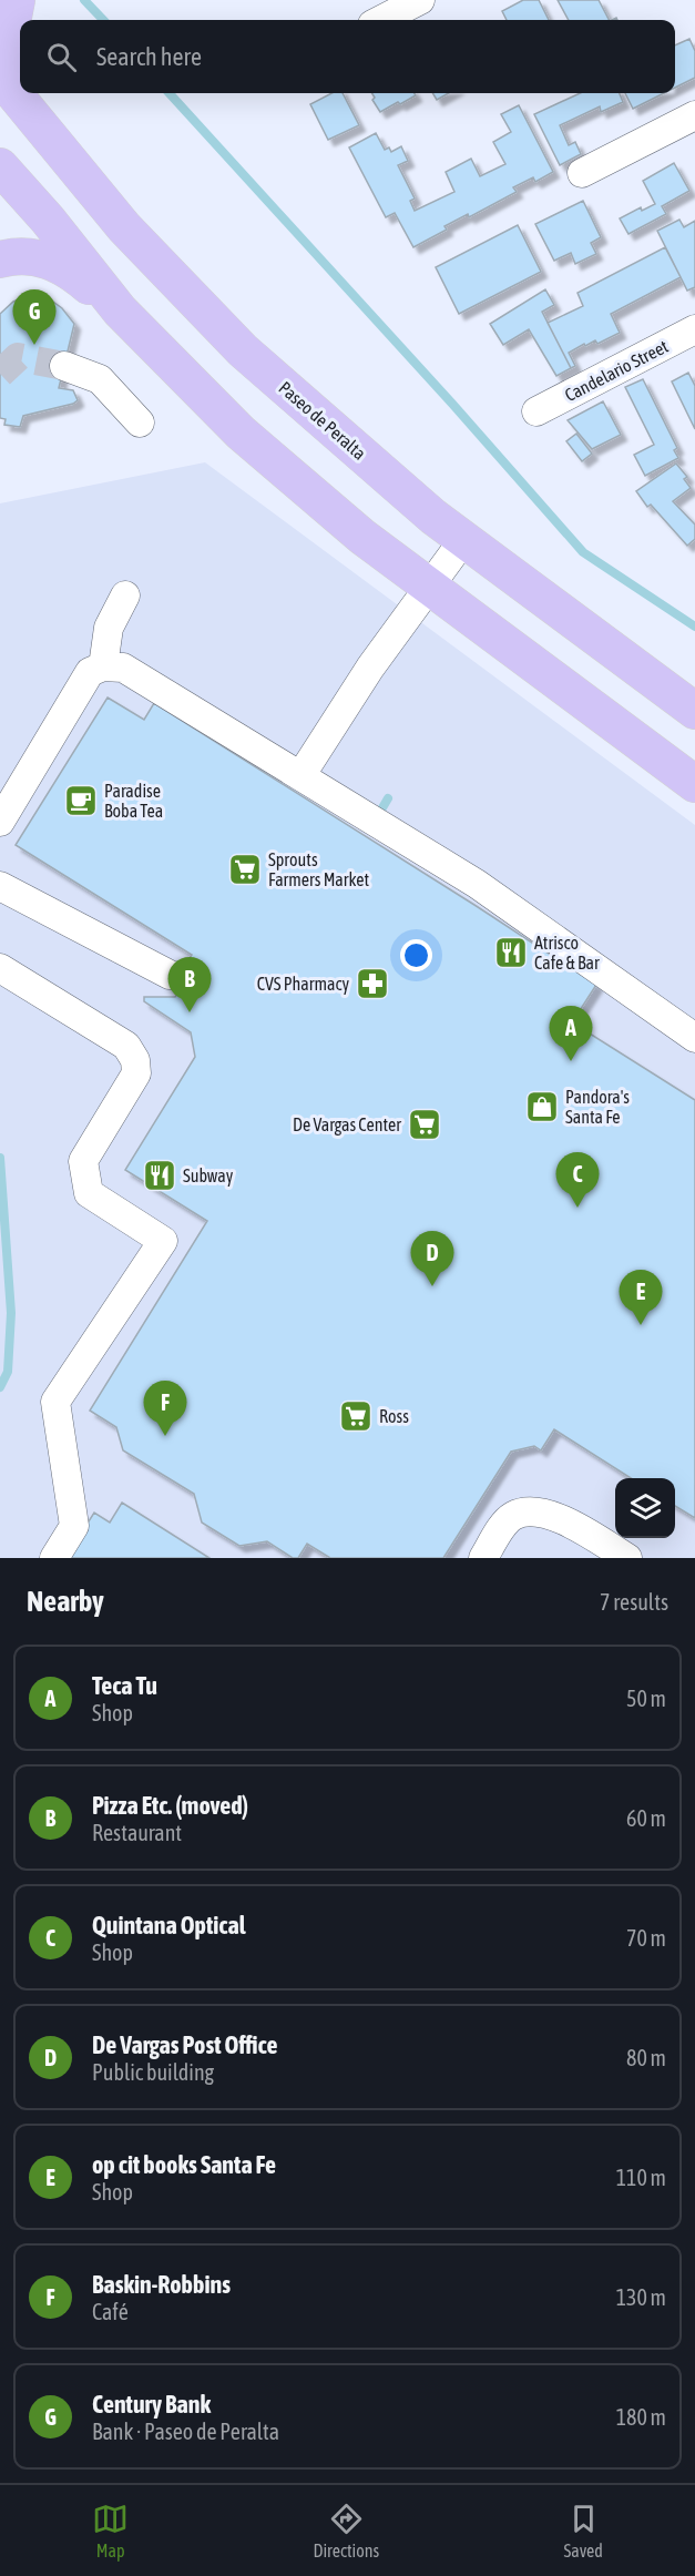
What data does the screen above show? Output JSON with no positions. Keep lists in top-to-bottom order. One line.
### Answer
{"streets":{"main road":["Paseo de Peralta"],"street":["Candelario Street"]},"places":{"cafe":["Paradise Boba Tea"],"supermarket":["Sprouts Farmers Market","De Vargas Center","Ross"],"restaurant":["Atrisco Cafe & Bar","Subway"],"pharmacy":["CVS Pharmacy"],"shop":["Pandora's Santa Fe"]},"page":{"search":"Search here","pins":["G","B","A","C","D","E","F"],"heading":["Nearby","7 results"],"list":[{"mark":"A","name":"Teca Tu","note":"Shop","value":"50 m"},{"mark":"B","name":"Pizza Etc. (moved)","note":"Restaurant","value":"60 m"},{"mark":"C","name":"Quintana Optical","note":"Shop","value":"70 m"},{"mark":"D","name":"De Vargas Post Office","note":"Public building","value":"80 m"},{"mark":"E","name":"op cit books Santa Fe","note":"Shop","value":"110 m"},{"mark":"F","name":"Baskin-Robbins","note":"Café","value":"130 m"},{"mark":"G","name":"Century Bank","note":"Bank · Paseo de Peralta","value":"180 m"}],"nav":["Map","Directions","Saved"]}}
